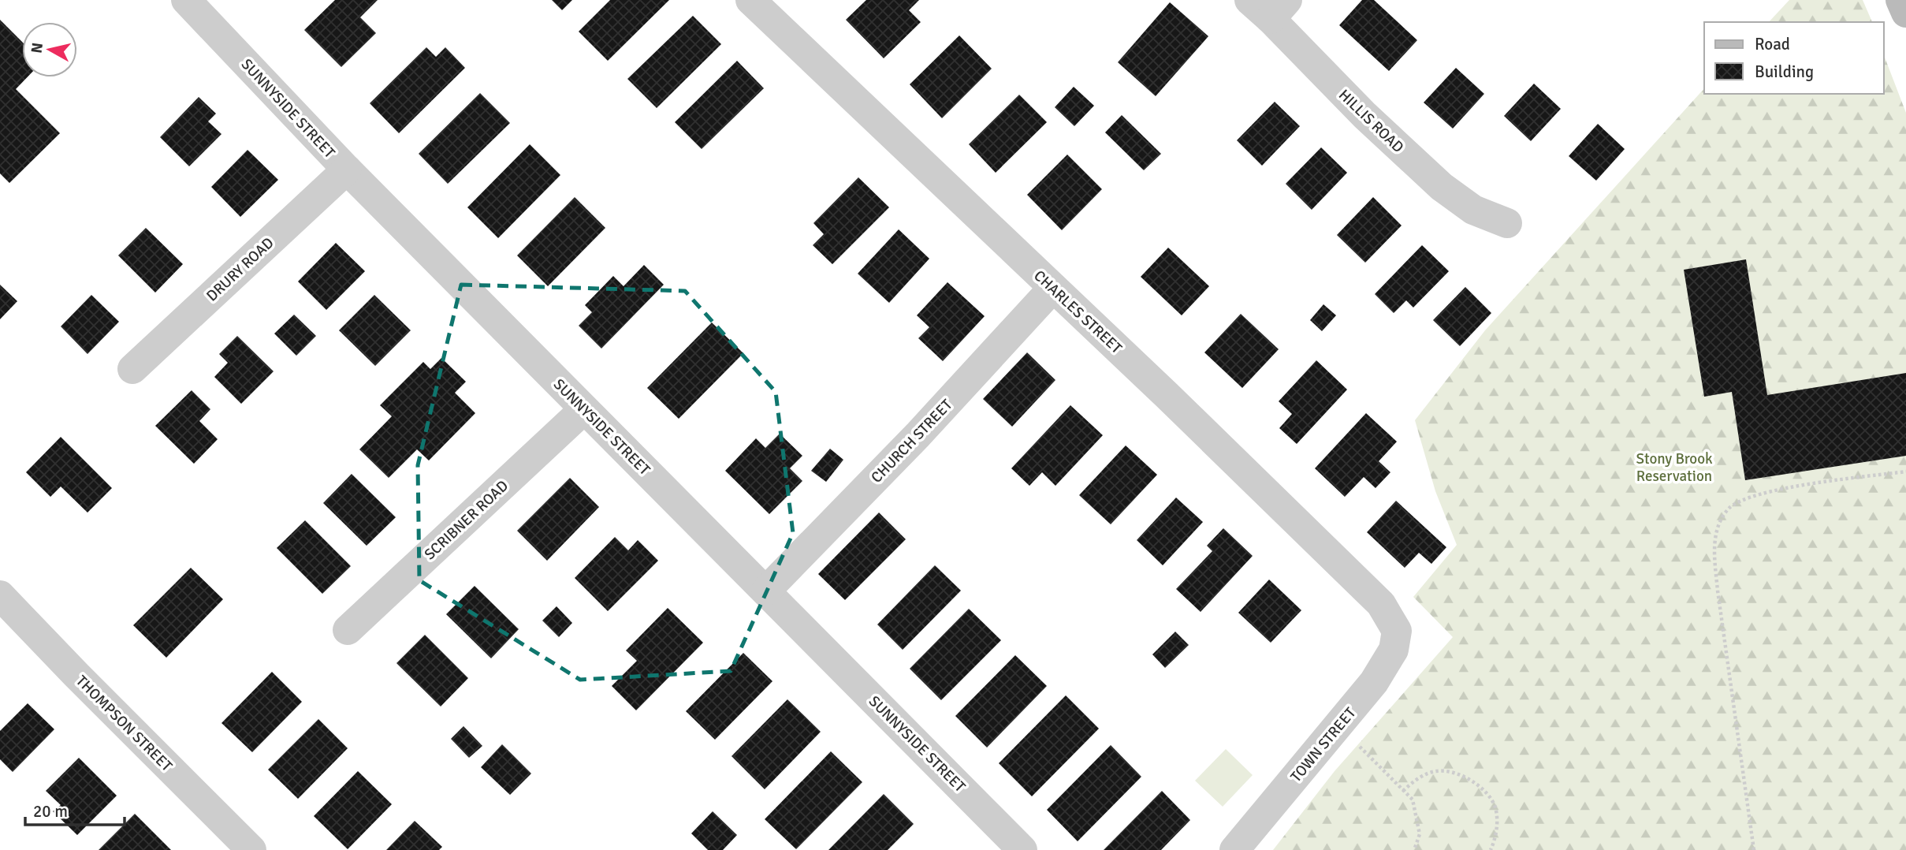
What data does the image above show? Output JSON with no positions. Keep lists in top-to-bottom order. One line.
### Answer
{"streets":{"street":["SUNNYSIDE STREET","HILLIS ROAD","DRURY ROAD","CHARLES STREET","CHURCH STREET","SCRIBNER ROAD","THOMPSON STREET","TOWN STREET"]},"crossings":[["SUNNYSIDE STREET","DRURY ROAD"],["SUNNYSIDE STREET","CHURCH STREET"],["SUNNYSIDE STREET","SCRIBNER ROAD"],["CHARLES STREET","CHURCH STREET"],["CHARLES STREET","TOWN STREET"]],"parks":["Stony Brook Reservation"],"legend":["Road","Building"],"scale_bar":"20 m","north":"left"}
